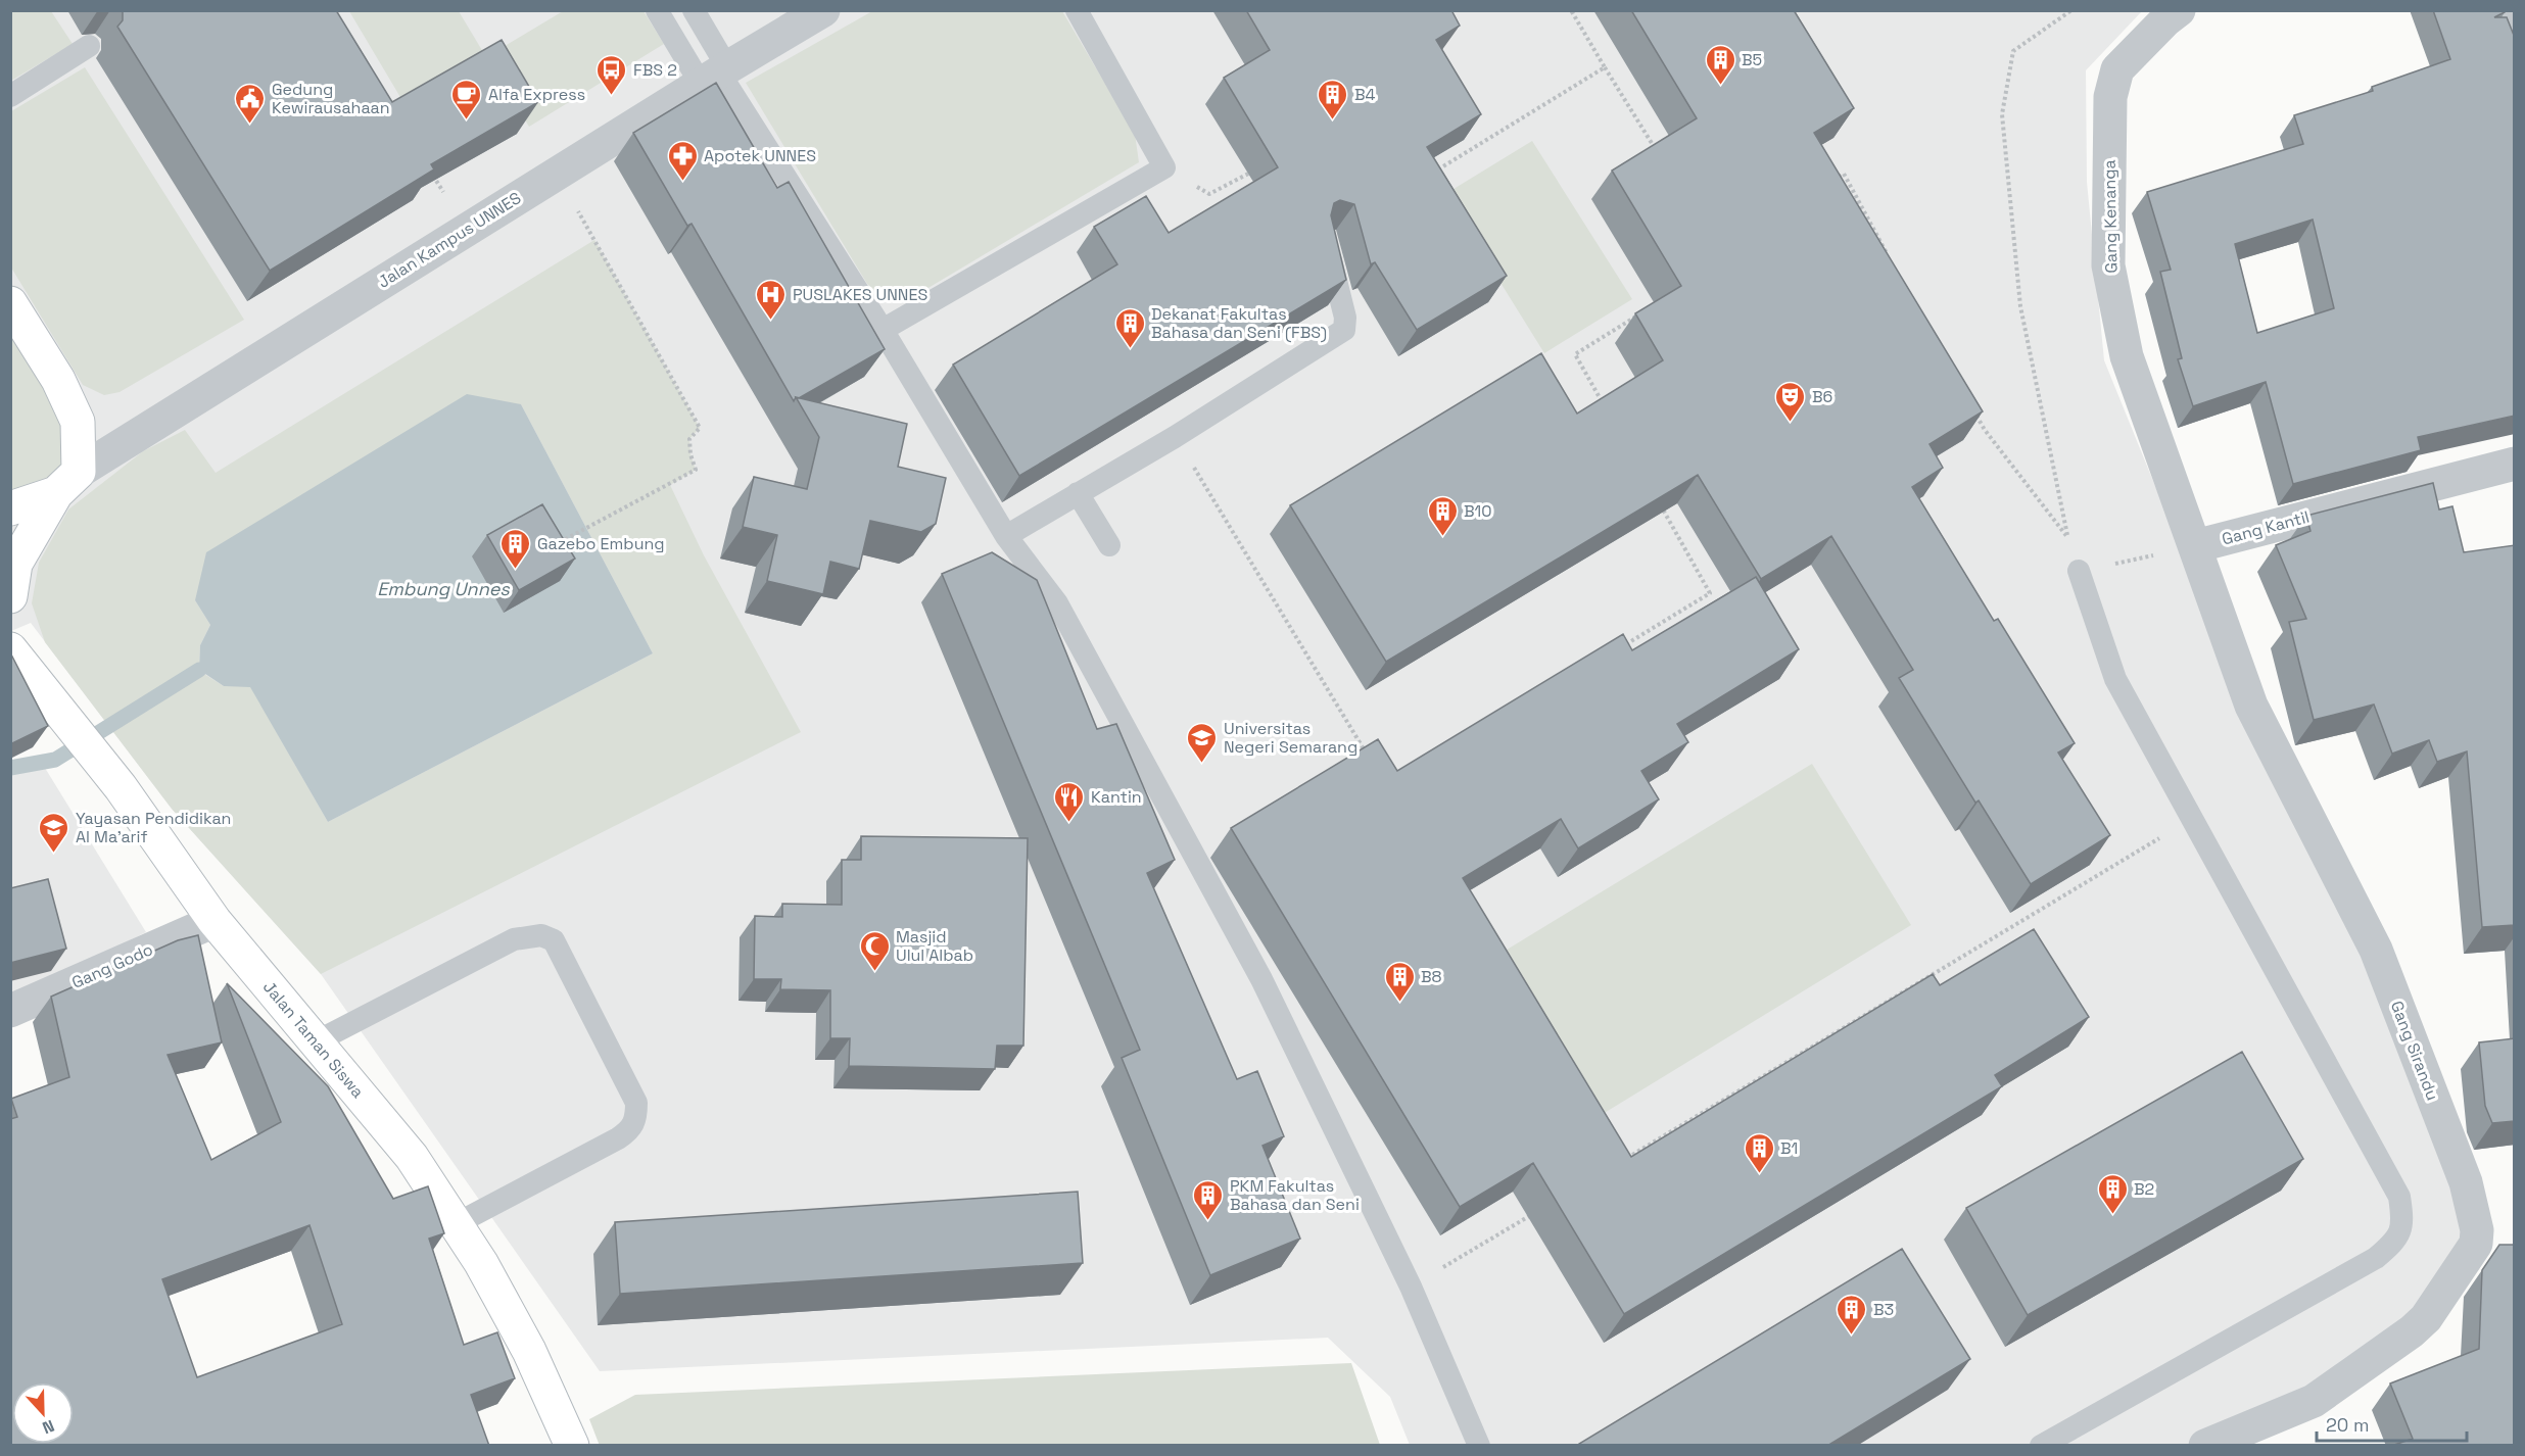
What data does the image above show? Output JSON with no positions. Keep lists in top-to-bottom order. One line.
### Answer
{"streets":{"main road":["Jalan Taman Siswa"],"street":["Gang Kenanga","Jalan Kampus UNNES","Gang Kantil","Gang Godo","Gang Sirandu"]},"crossings":[["Gang Kenanga","Gang Kantil"],["Gang Kenanga","Gang Sirandu"],["Gang Kantil","Gang Sirandu"],["Gang Godo","Jalan Taman Siswa"]],"water":["Embung Unnes"],"places":{"building":["B5","B4","Dekanat Fakultas Bahasa dan Seni (FBS)","B10","Gazebo Embung","B8","B1","B2","PKM Fakultas Bahasa dan Seni","B3"],"bus stop":["FBS 2"],"cafe":["Alfa Express"],"public building":["Gedung Kewirausahaan"],"pharmacy":["Apotek UNNES"],"hospital":["PUSLAKES UNNES"],"theatre":["B6"],"school or university":["Universitas Negeri Semarang","Yayasan Pendidikan Al Ma'arif"],"restaurant":["Kantin"],"mosque":["Masjid Ulul Albab"]},"scale_bar":"20 m","north":"bottom"}
